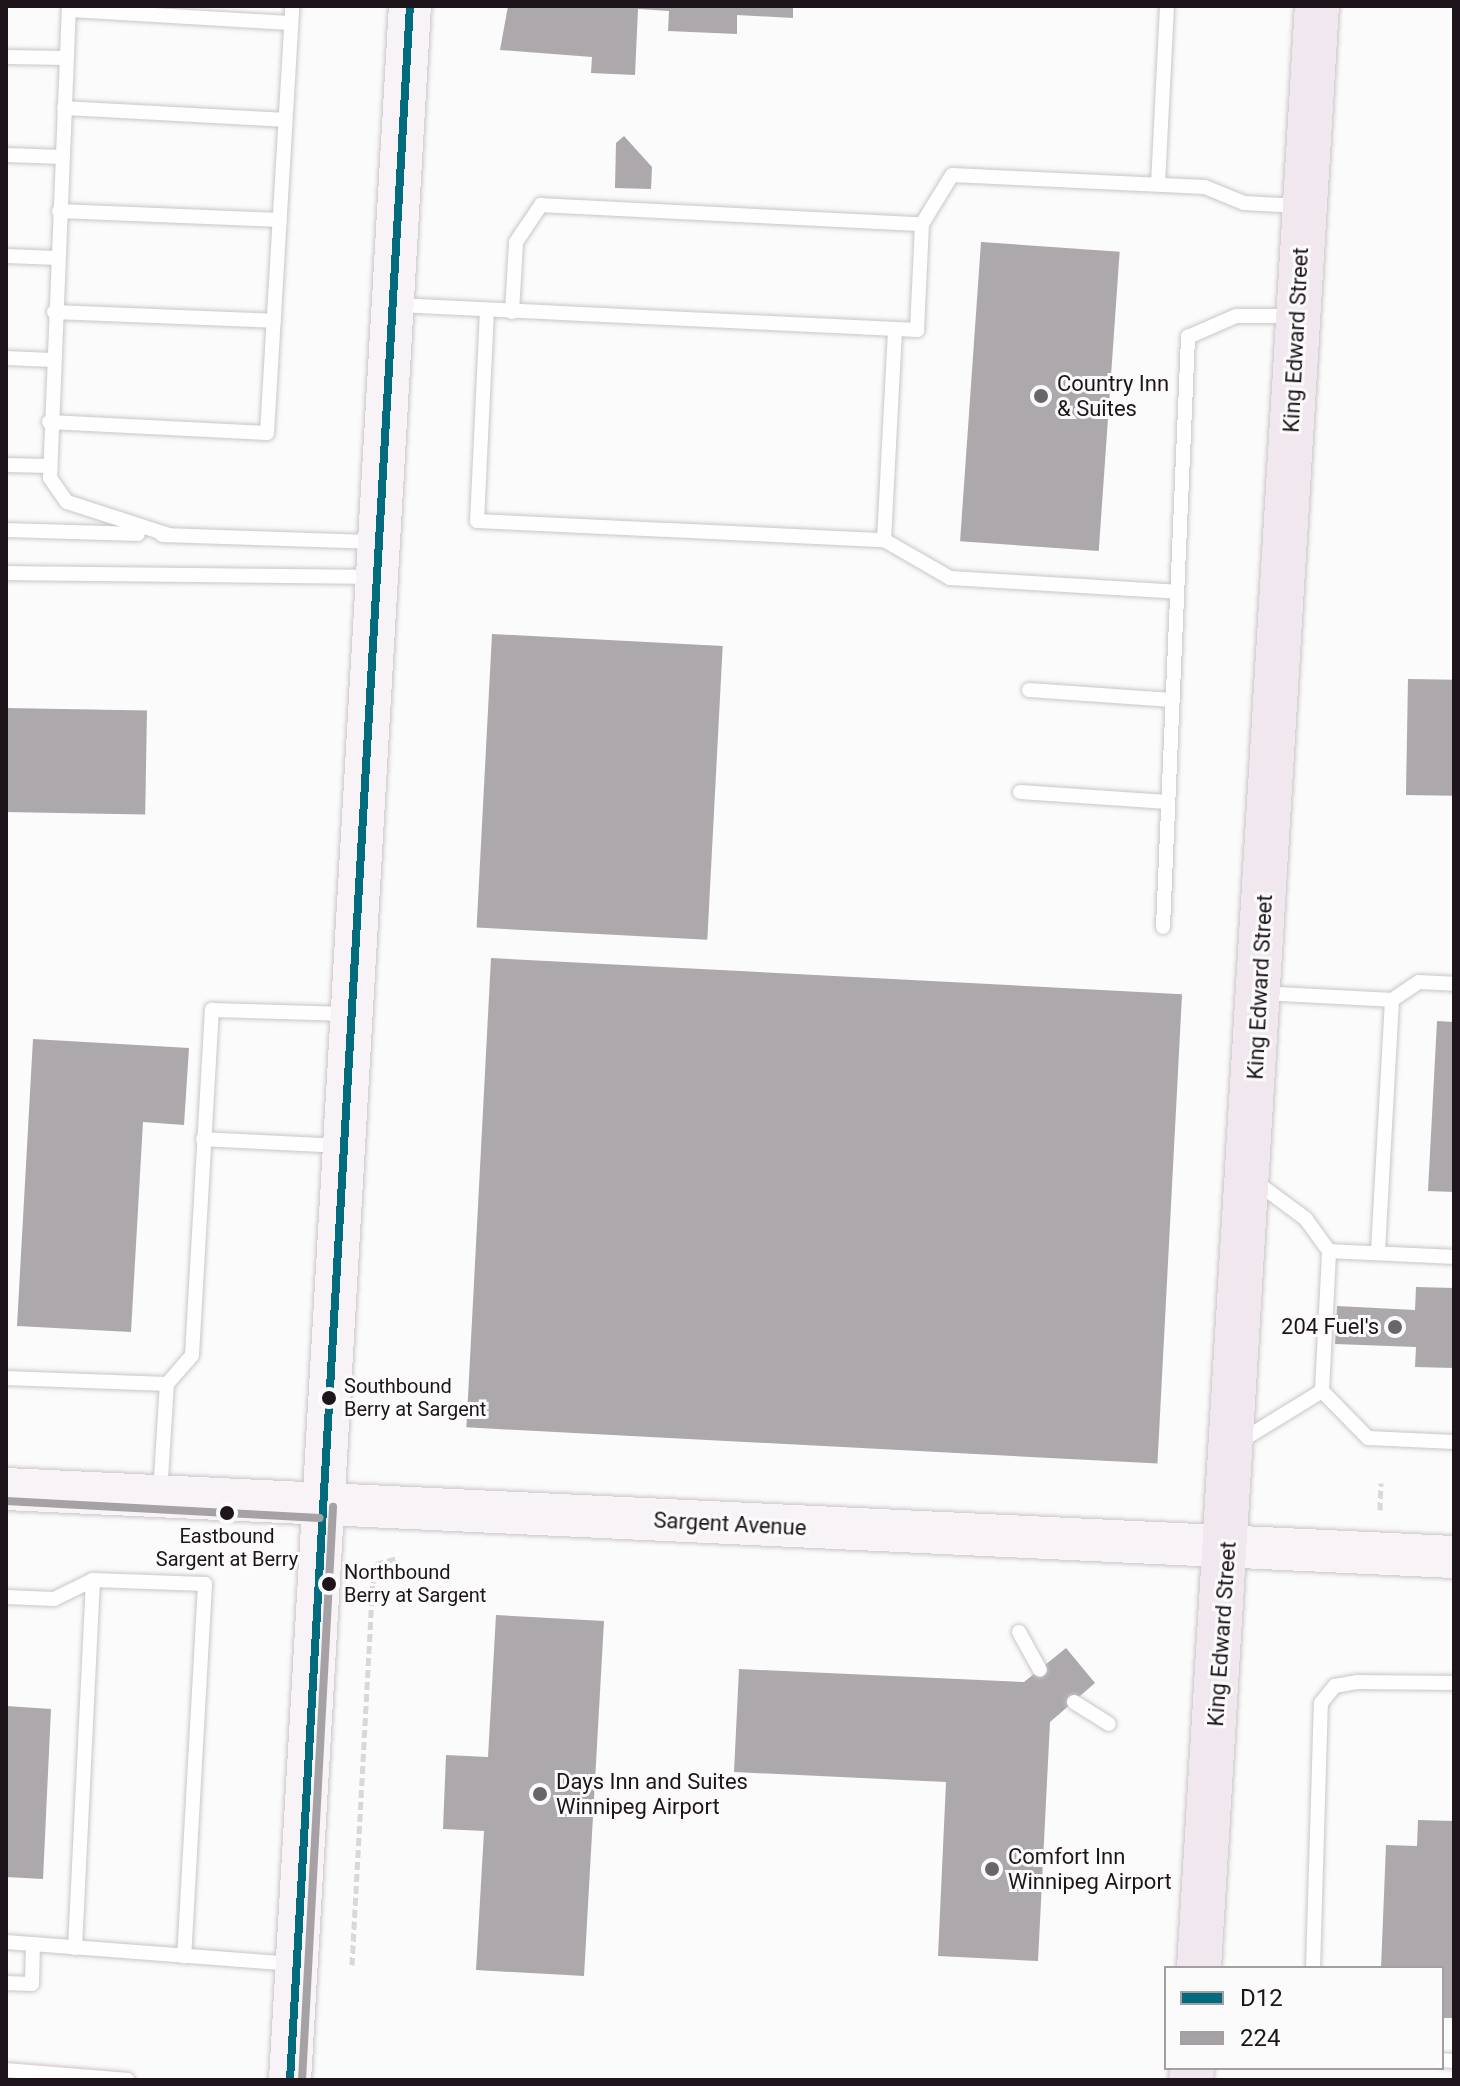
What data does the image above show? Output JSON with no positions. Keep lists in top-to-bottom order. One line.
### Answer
{"streets":{"main road":["King Edward Street"],"street":["Sargent Avenue"]},"crossings":[["King Edward Street","Sargent Avenue"]],"places":["Country Inn & Suites","204 Fuel's","Southbound Berry at Sargent","Eastbound Sargent at Berry","Northbound Berry at Sargent","Days Inn and Suites Winnipeg Airport","Comfort Inn Winnipeg Airport"],"lines":["transit line D12","transit line 224"],"legend":["D12","224"]}
